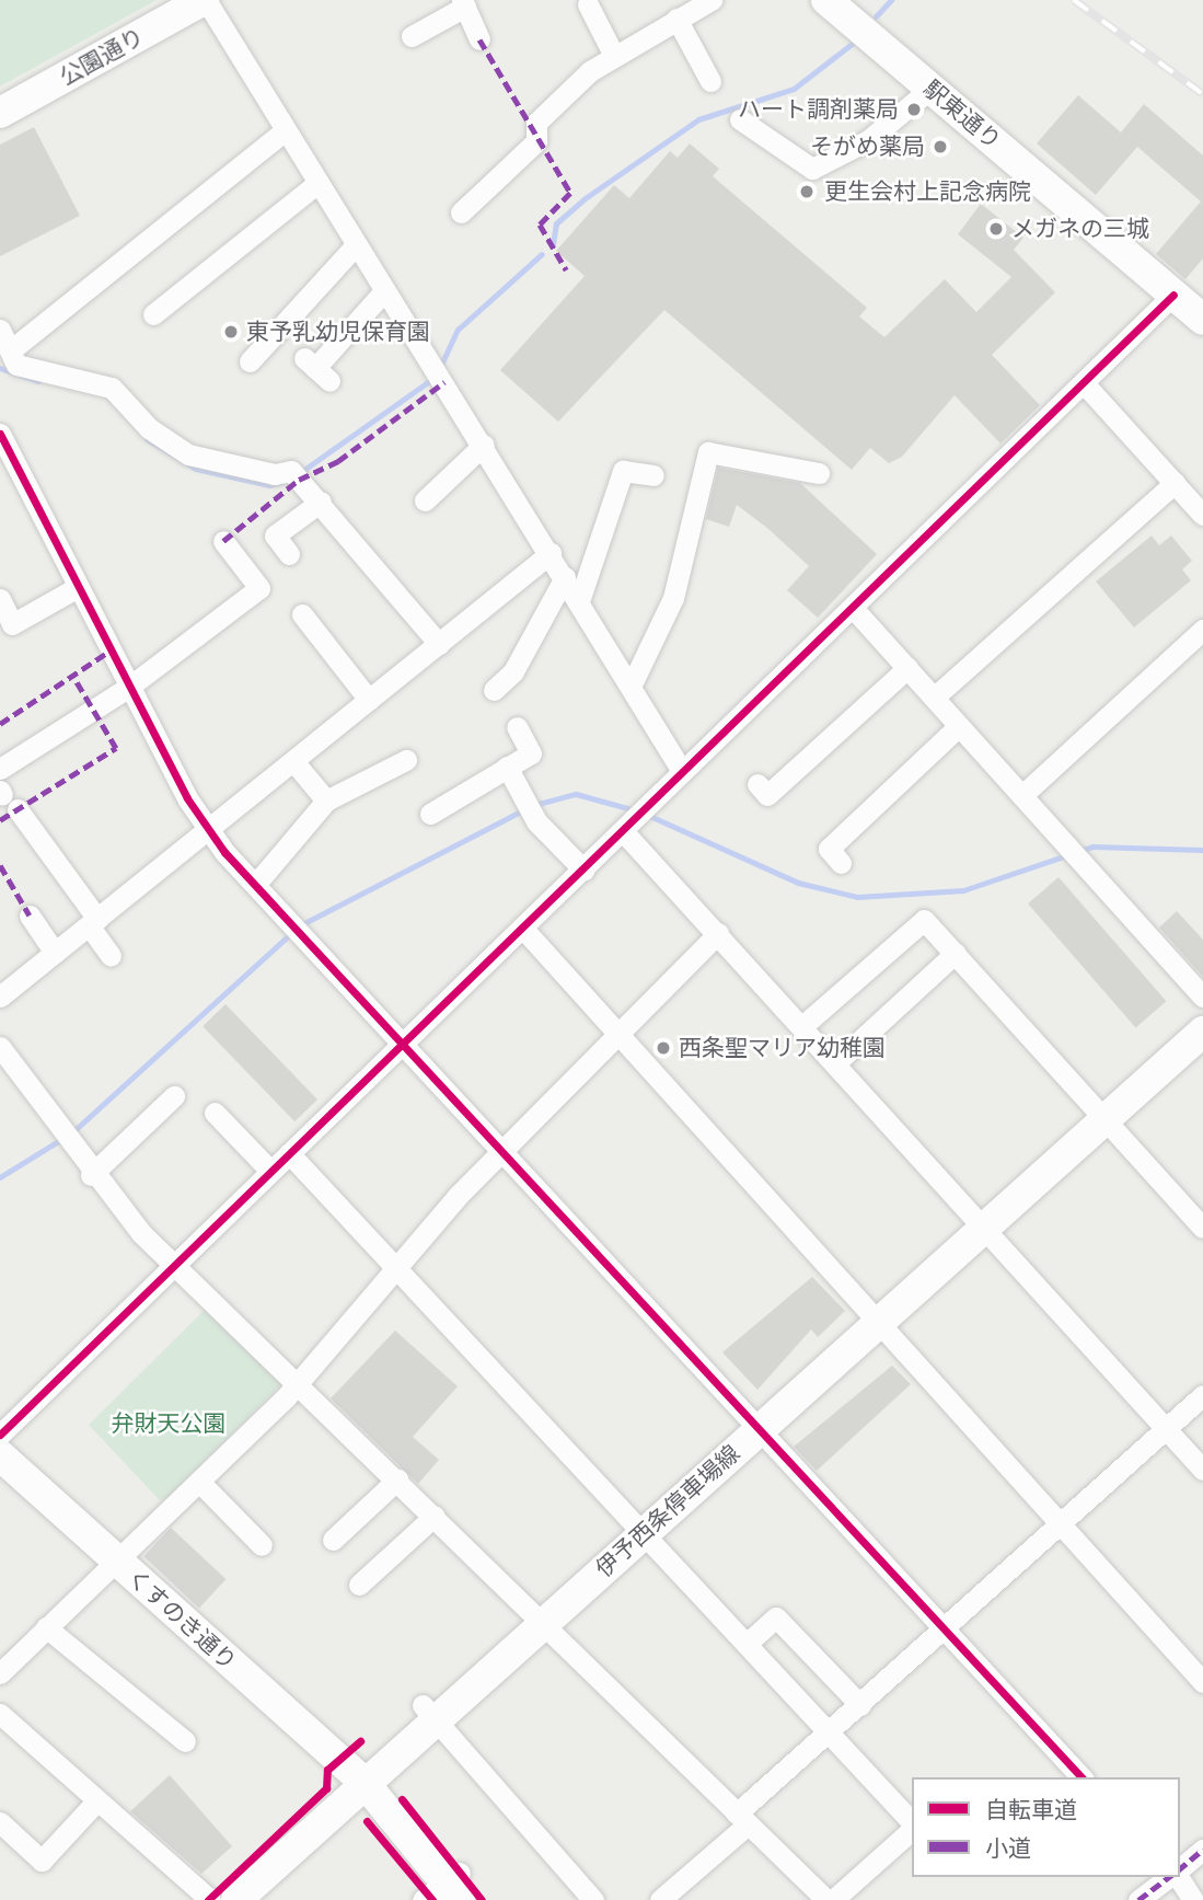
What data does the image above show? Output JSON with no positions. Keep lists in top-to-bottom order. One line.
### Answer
{"streets":{"street":["公園通り","駅東通り","伊予西条停車場線","くすのき通り"]},"crossings":[["伊予西条停車場線","くすのき通り"]],"parks":["弁財天公園"],"places":["ハート調剤薬局","そがめ薬局","更生会村上記念病院","メガネの三城","東予乳幼児保育園","西条聖マリア幼稚園"],"legend":["自転車道","小道"]}
